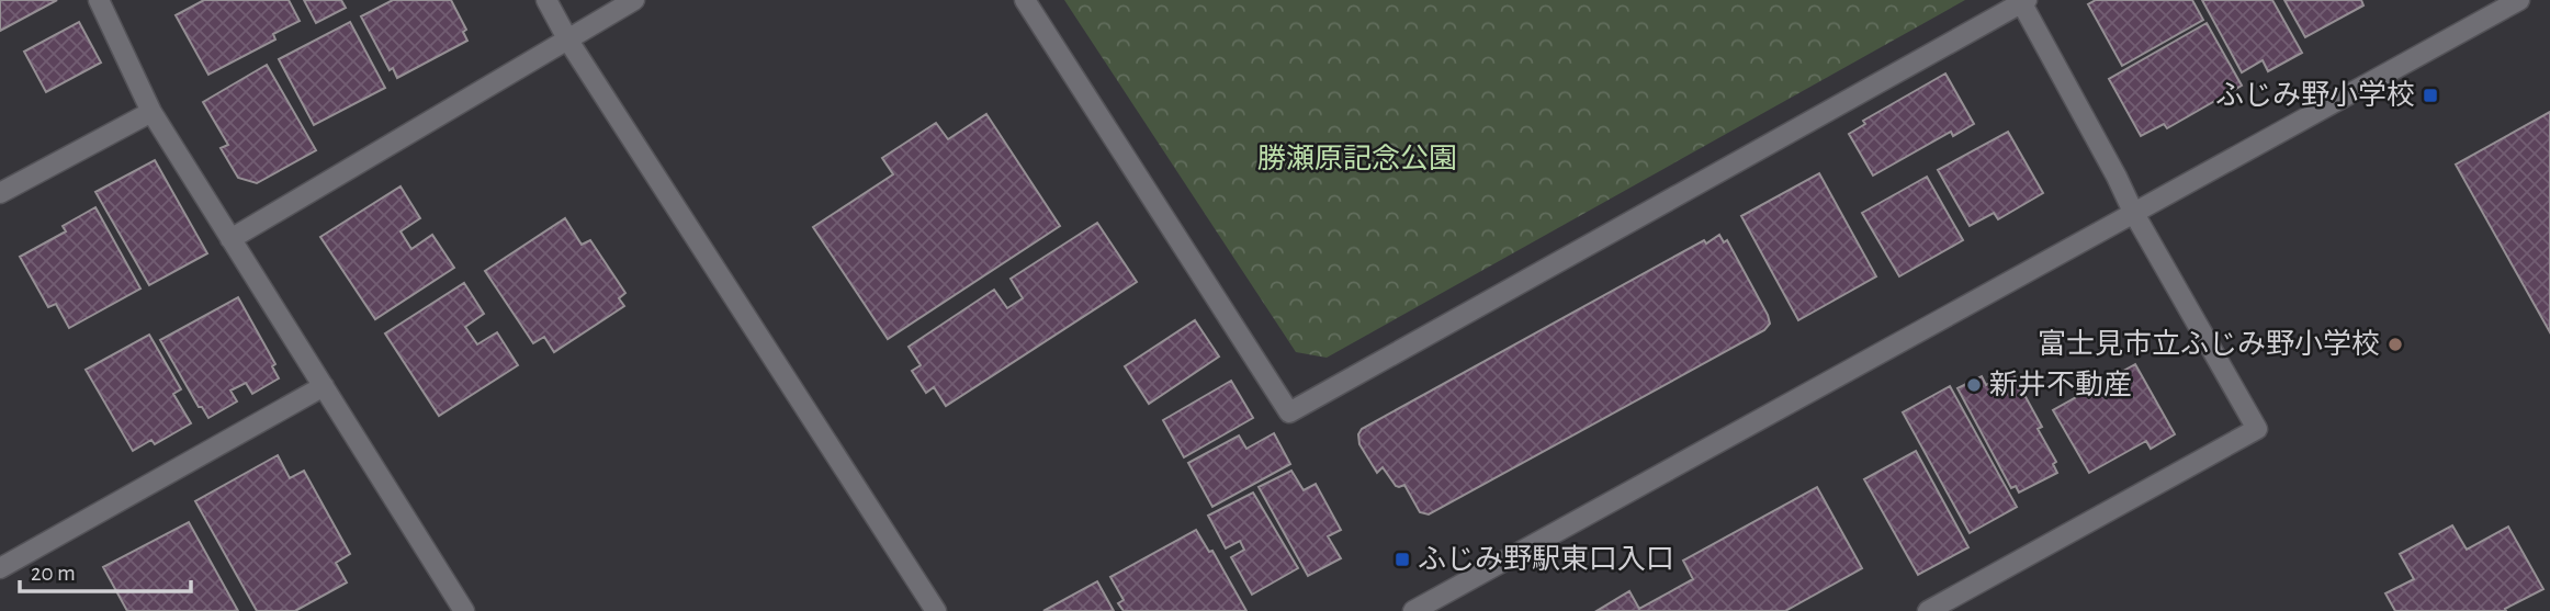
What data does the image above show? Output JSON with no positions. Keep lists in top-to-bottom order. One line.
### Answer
{"parks":["勝瀬原記念公園"],"places":{"transit":["ふじみ野小学校","ふじみ野駅東口入口"],"other":["富士見市立ふじみ野小学校","新井不動産"]},"scale_bar":"20 m"}
